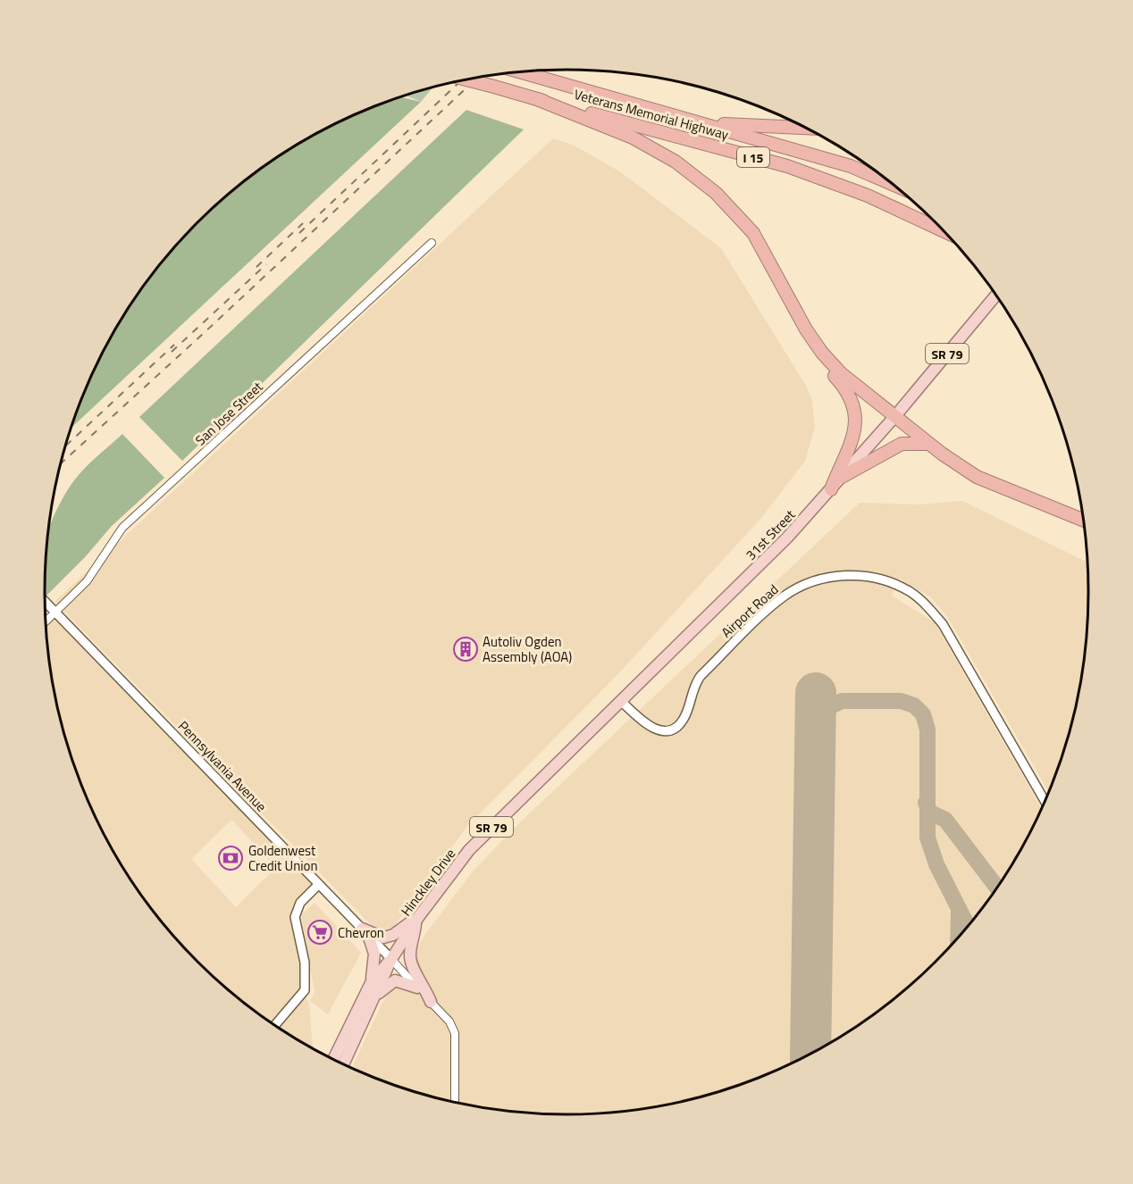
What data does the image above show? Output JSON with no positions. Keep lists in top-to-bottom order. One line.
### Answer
{"streets":{"highway":["Veterans Memorial Highway","I 15"],"main road":["SR 79","31st Street","Hinckley Drive"],"street":["San Jose Street","Airport Road","Pennsylvania Avenue"]},"crossings":[["San Jose Street","Pennsylvania Avenue"],["31st Street","Airport Road"],["31st Street","Hinckley Drive"],["Pennsylvania Avenue","Hinckley Drive"]],"places":{"building":["Autoliv Ogden Assembly (AOA)"],"bank":["Goldenwest Credit Union"],"supermarket":["Chevron"]}}
